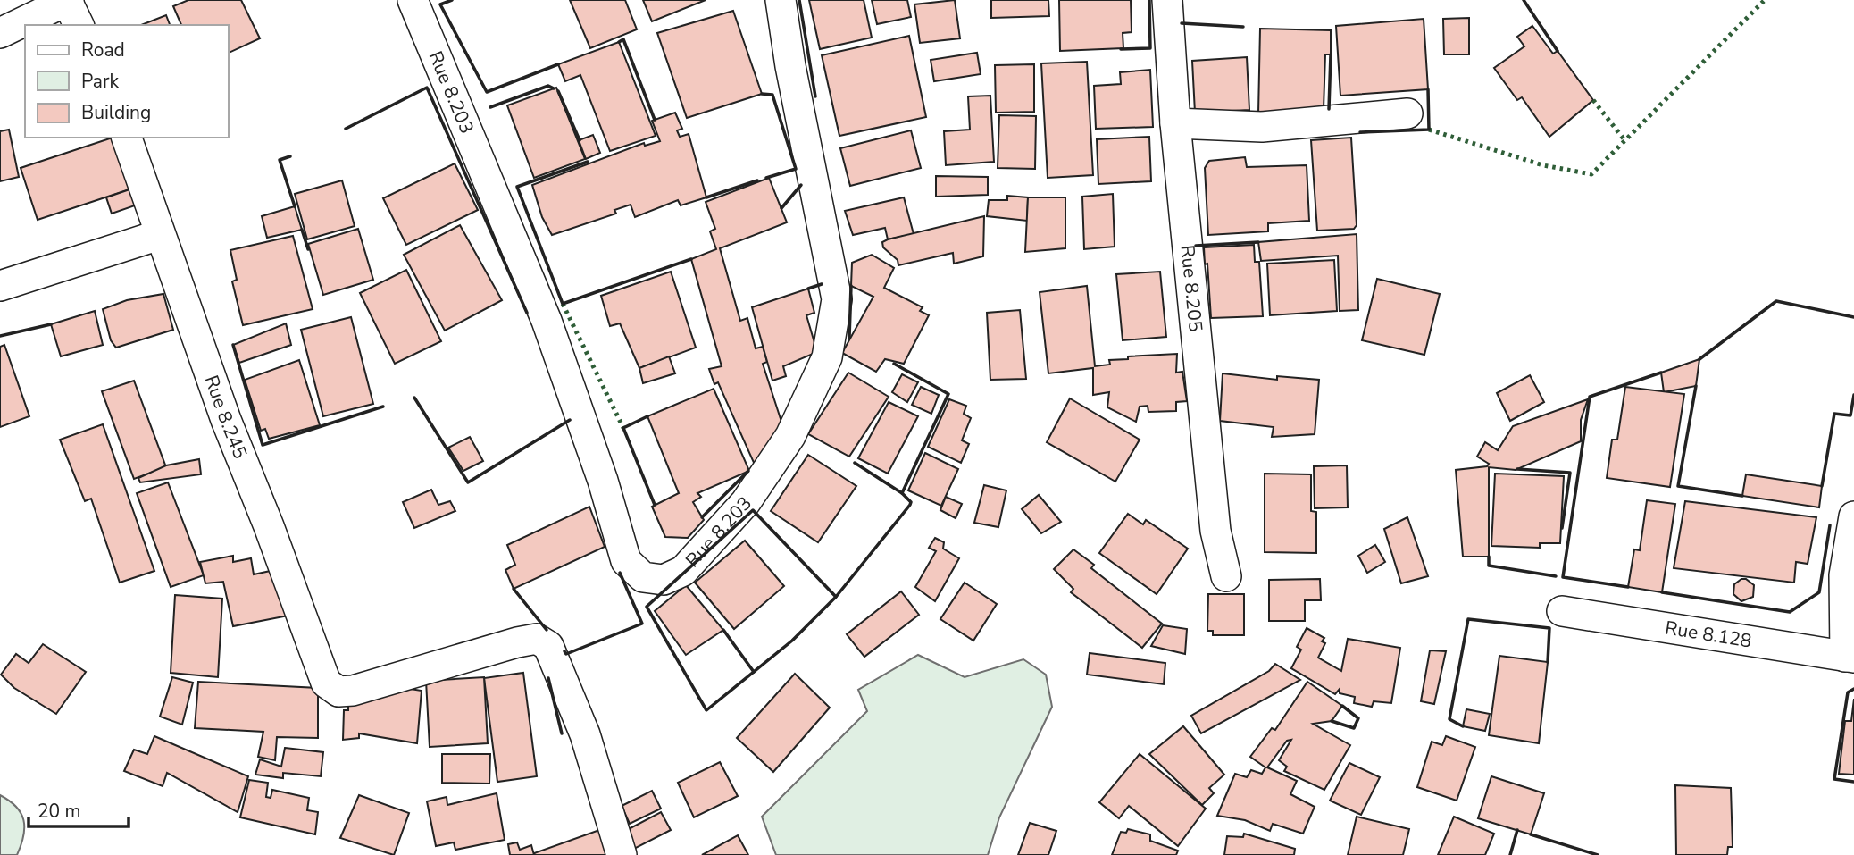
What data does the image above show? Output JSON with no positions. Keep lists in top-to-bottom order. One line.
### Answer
{"streets":{"street":["Rue 8.203","Rue 8.205","Rue 8.245","Rue 8.128"]},"legend":["Road","Park","Building"],"scale_bar":"20 m"}
